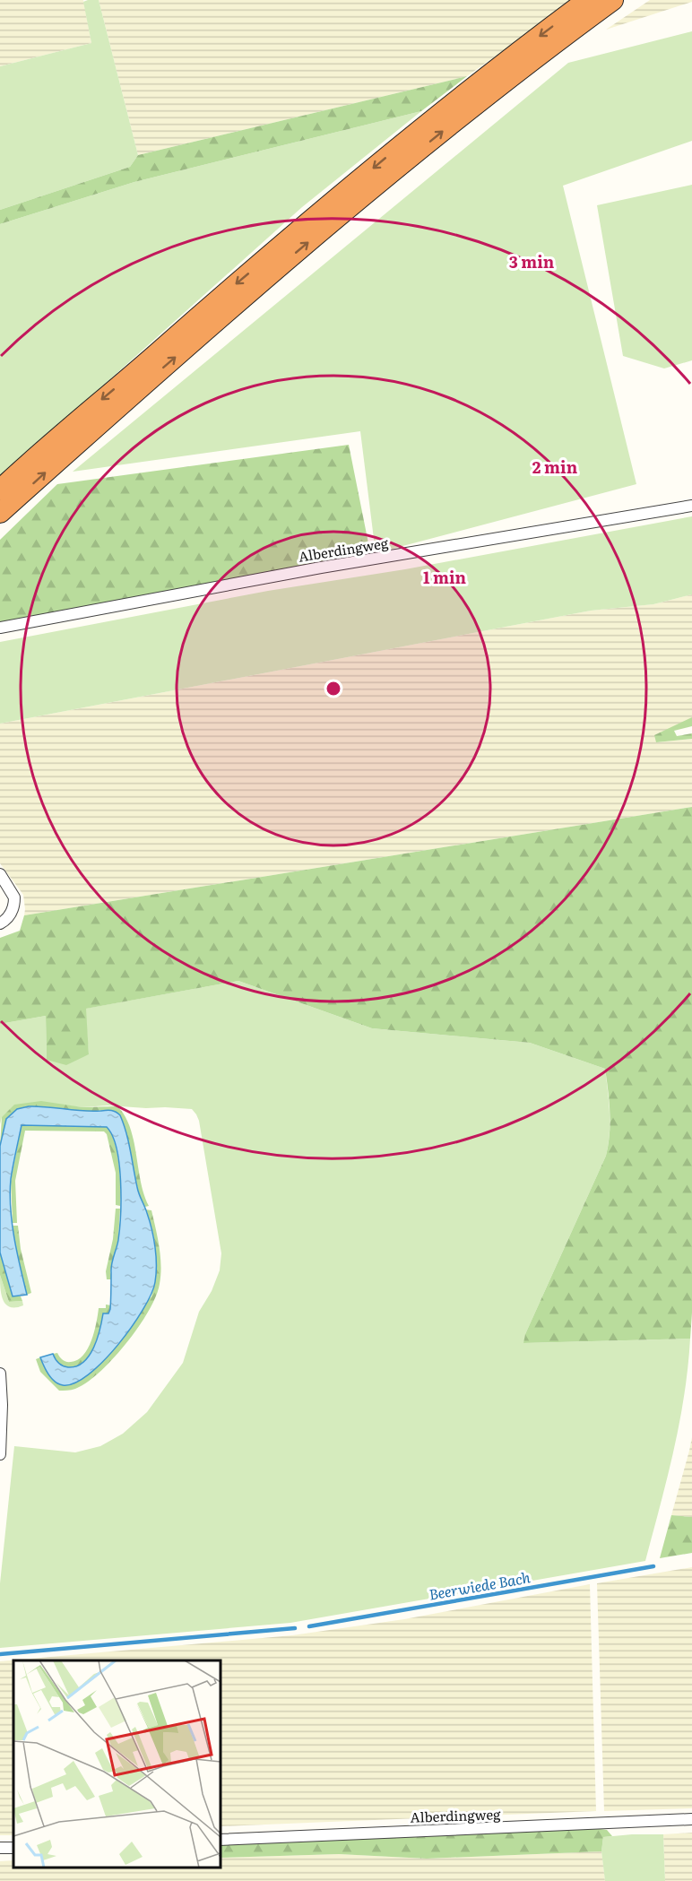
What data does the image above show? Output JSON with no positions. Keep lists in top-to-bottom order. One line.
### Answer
{"streets":{"street":["Alberdingweg"]},"water":["Beerwiede Bach"],"rings":["3 min","2 min","1 min"]}
